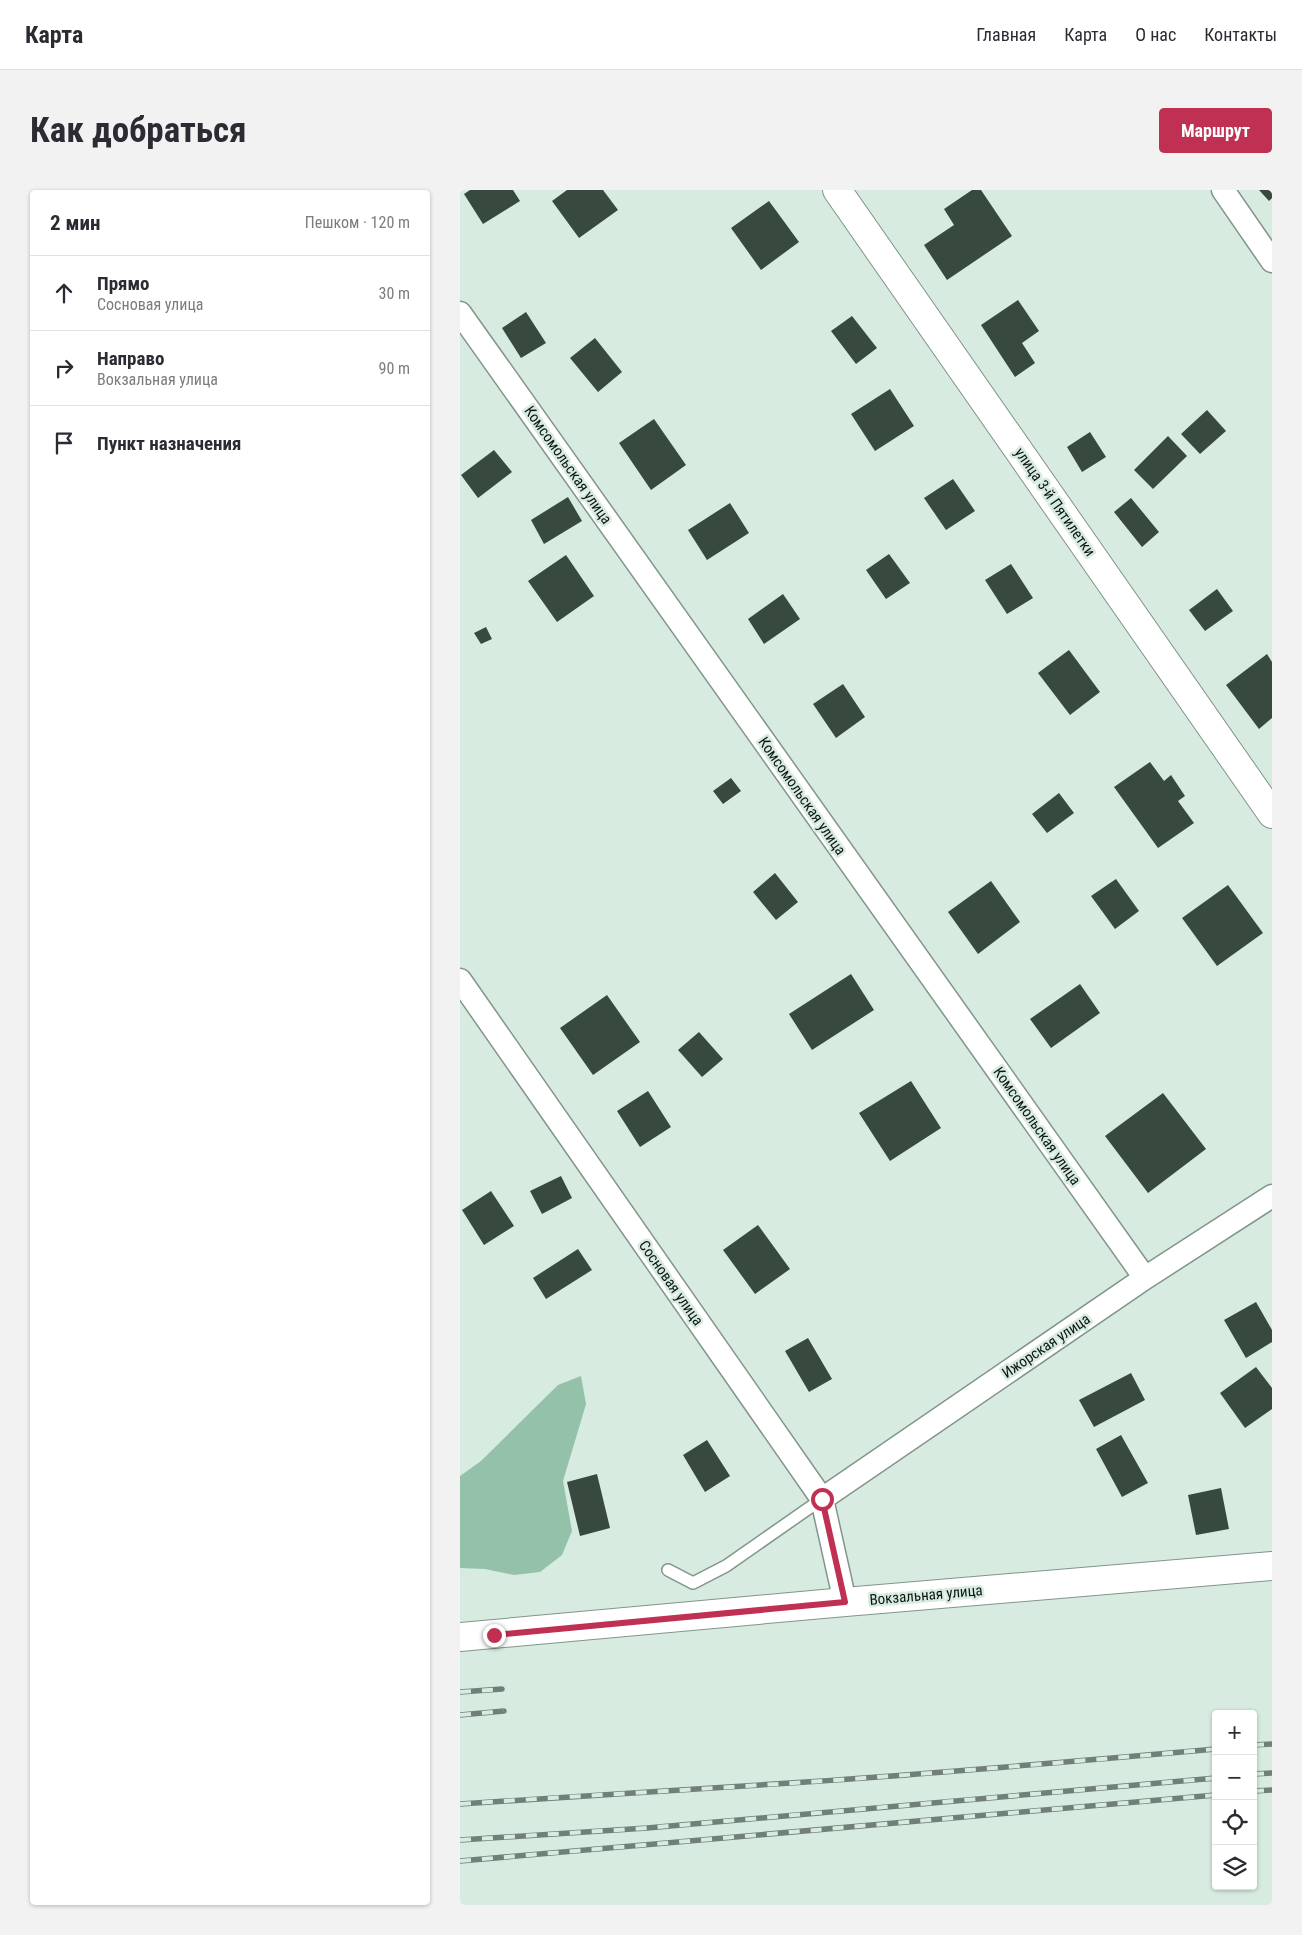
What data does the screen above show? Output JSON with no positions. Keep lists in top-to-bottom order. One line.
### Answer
{"streets":{"street":["Комсомольская улица","улица 3-й Пятилетки","Сосновая улица","Ижорская улица","Вокзальная улица"]},"crossings":[["Комсомольская улица","Ижорская улица"],["Сосновая улица","Ижорская улица"],["Сосновая улица","Вокзальная улица"]],"page":{"header":"Карта","nav":["Главная","Карта","О нас","Контакты"],"buttons":"Маршрут","title":"Как добраться","heading":["2 мин","Пешком · 120 m"],"list":[["Прямо","Сосновая улица","30 m"],["Направо","Вокзальная улица","90 m"],"Пункт назначения"],"map_buttons":["+","−"]}}
